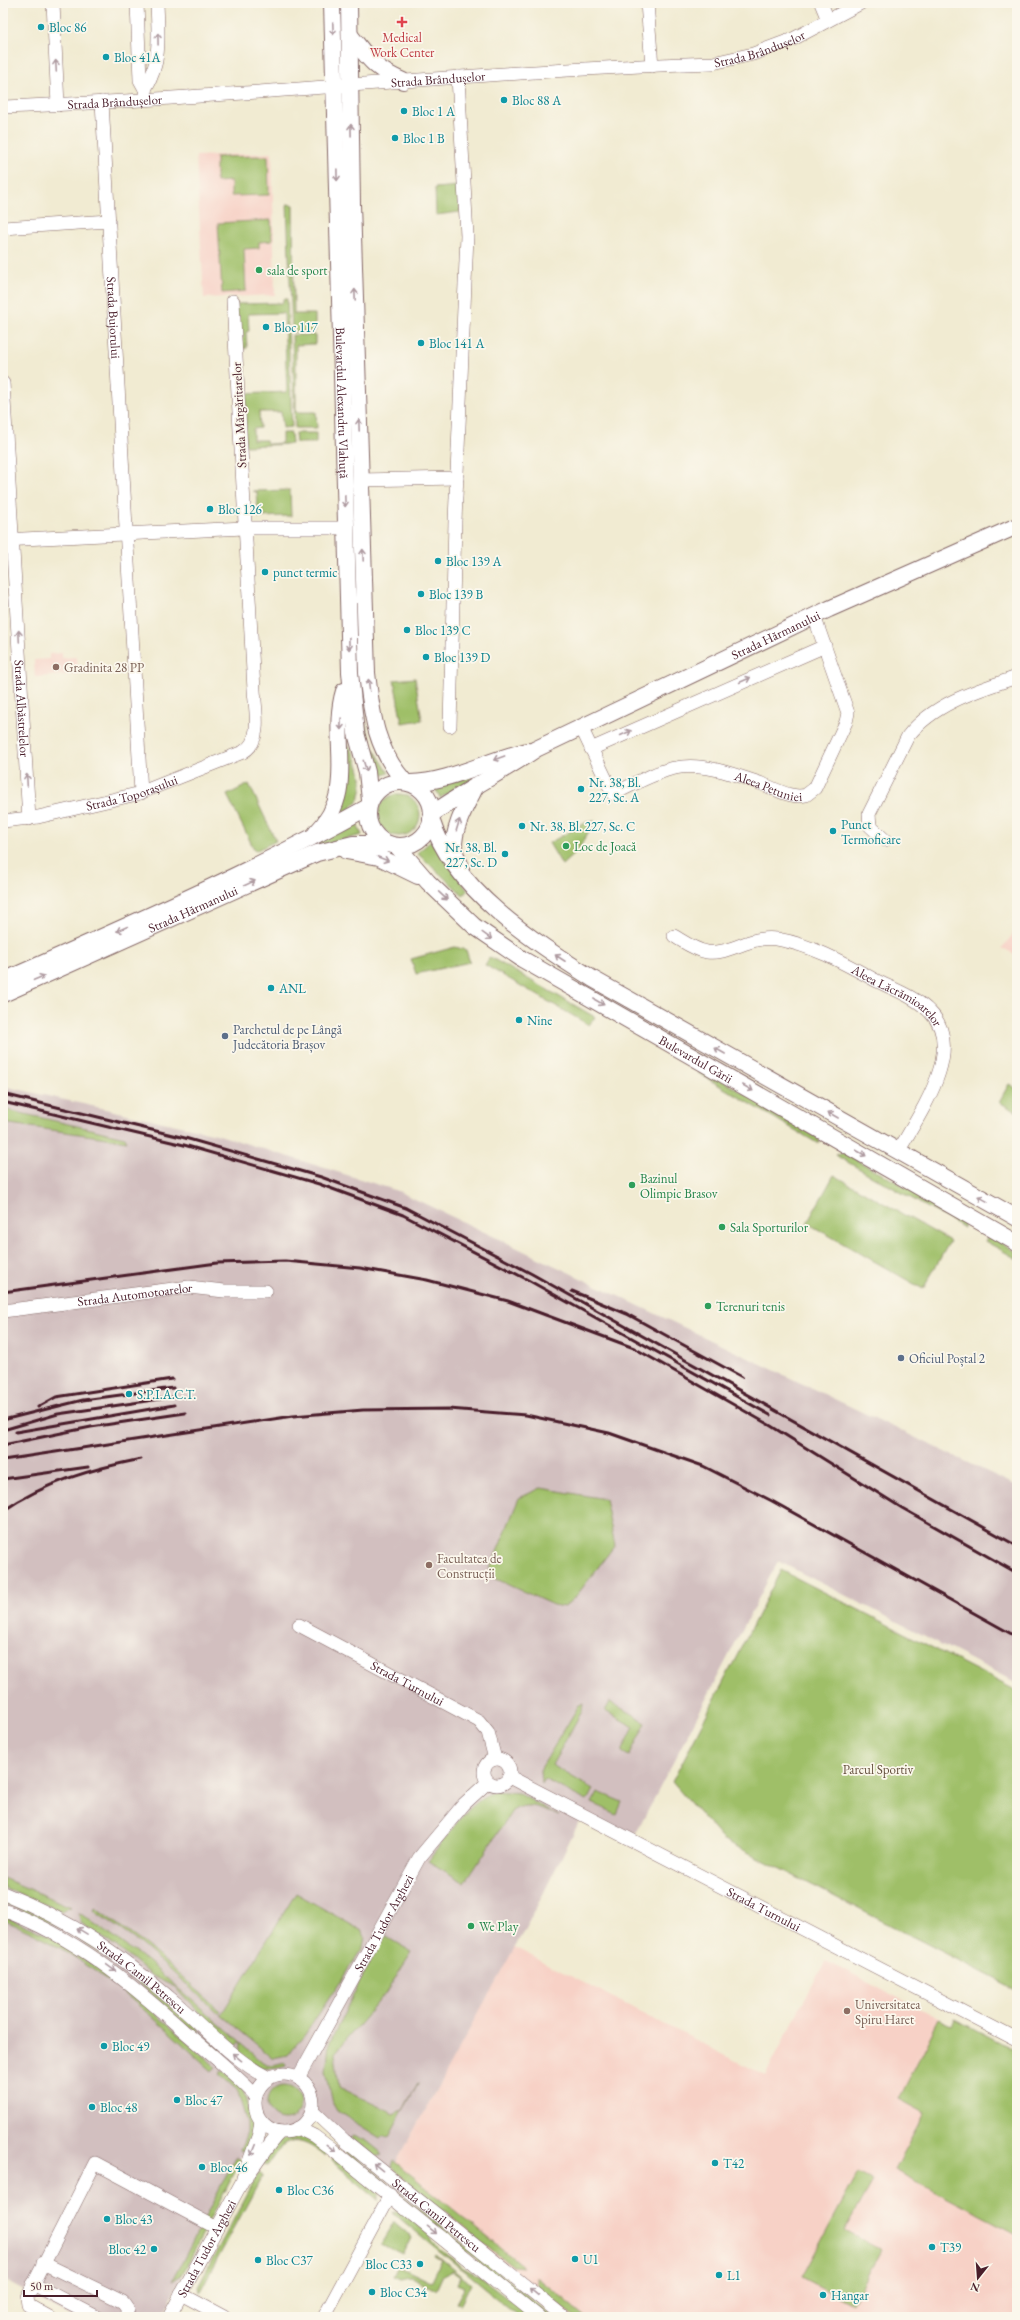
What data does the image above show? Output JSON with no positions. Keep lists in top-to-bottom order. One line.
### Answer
{"streets":{"main road":["Bulevardul Alexandru Vlahuță","Strada Hărmanului","Bulevardul Gării"],"street":["Strada Brândușelor","Strada Bujorului","Strada Mărgăritarelor","Strada Albăstrelelor","Aleea Petuniei","Strada Toporașului","Aleea Lăcrămioarelor","Strada Automotoarelor","Strada Turnului","Strada Tudor Arghezi","Strada Camil Petrescu"]},"crossings":[["Strada Brândușelor","Strada Bujorului"],["Strada Brândușelor","Bulevardul Alexandru Vlahuță"],["Strada Bujorului","Strada Toporașului"],["Bulevardul Alexandru Vlahuță","Strada Hărmanului"],["Bulevardul Alexandru Vlahuță","Bulevardul Gării"],["Strada Mărgăritarelor","Strada Toporașului"],["Strada Hărmanului","Aleea Petuniei"],["Strada Hărmanului","Bulevardul Gării"],["Strada Albăstrelelor","Strada Toporașului"],["Aleea Lăcrămioarelor","Bulevardul Gării"],["Strada Turnului","Strada Tudor Arghezi"],["Strada Tudor Arghezi","Strada Camil Petrescu"]],"one_way":["Strada Albăstrelelor"],"parks":["Parcul Sportiv"],"places":{"health":["Medical Work Center"],"other":["Bloc 86","Bloc 41A","Bloc 88 A","Bloc 1 A","Bloc 1 B","sala de sport","Bloc 117","Bloc 141 A","Bloc 126","Bloc 139 A","punct termic","Bloc 139 B","Bloc 139 C","Bloc 139 D","Gradinita 28 PP","Nr. 38, Bl. 227, Sc. A","Nr. 38, Bl. 227, Sc. C","Punct Termoficare","Loc de Joacă","Nr. 38, Bl. 227, Sc. D","ANL","Nine","Parchetul de pe Lângă Judecătoria Brașov","Bazinul Olimpic Brasov","Sala Sporturilor","Terenuri tenis","Oficiul Poștal 2","S.P.I.A.C.T.","Facultatea de Construcții","We Play","Universitatea Spiru Haret","Bloc 49","Bloc 47","Bloc 48","T42","Bloc 46","Bloc C36","Bloc 43","T39","Bloc 42","U1","Bloc C37","Bloc C33","L1","Bloc C34","Hangar"]},"scale_bar":"50 m","north":"bottom"}
